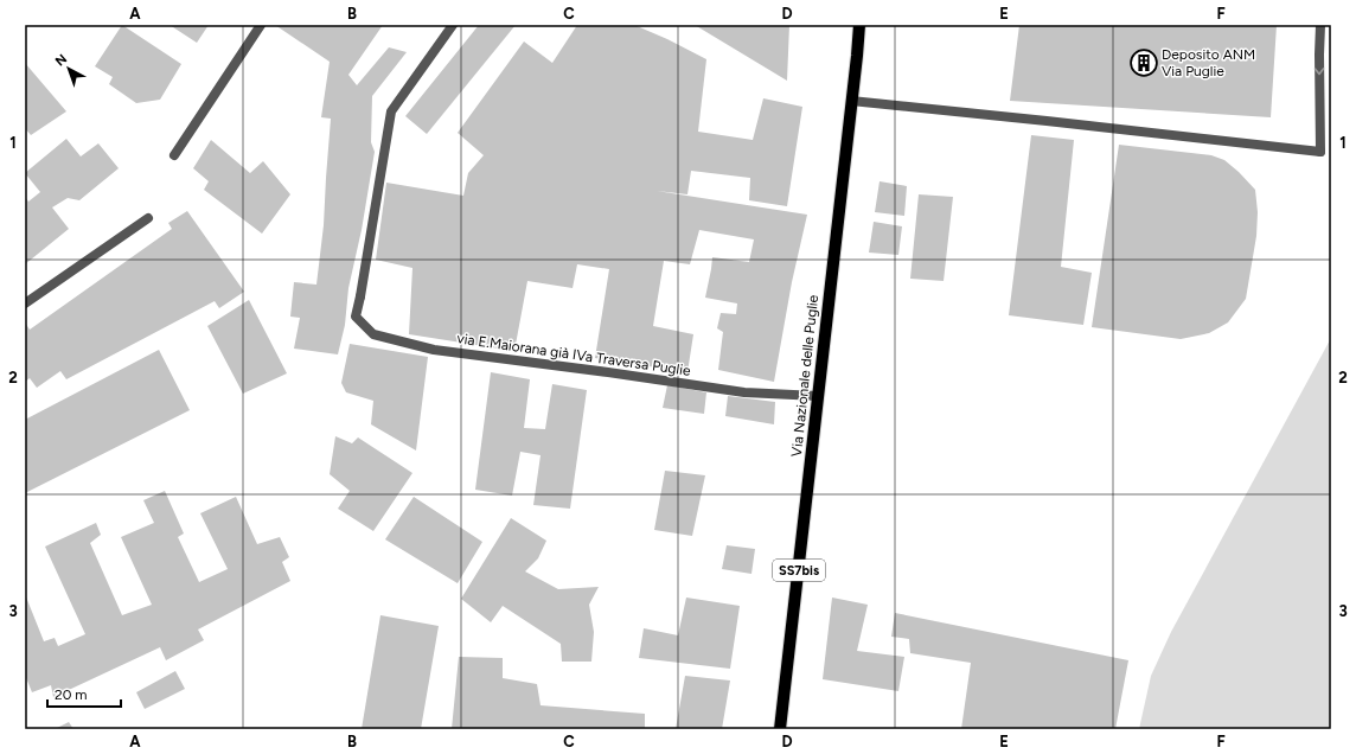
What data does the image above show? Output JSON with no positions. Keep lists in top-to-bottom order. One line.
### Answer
{"streets":{"main road":["Via Nazionale delle Puglie","SS7bis"],"street":["via E.Maiorana già IVa Traversa Puglie"]},"crossings":[["via E.Maiorana già IVa Traversa Puglie","Via Nazionale delle Puglie"]],"places":{"building":["Deposito ANM Via Puglie"]},"scale_bar":"20 m","north":"top left","grid":{"columns":["A","B","C","D","E","F"],"rows":["1","2","3"]}}
